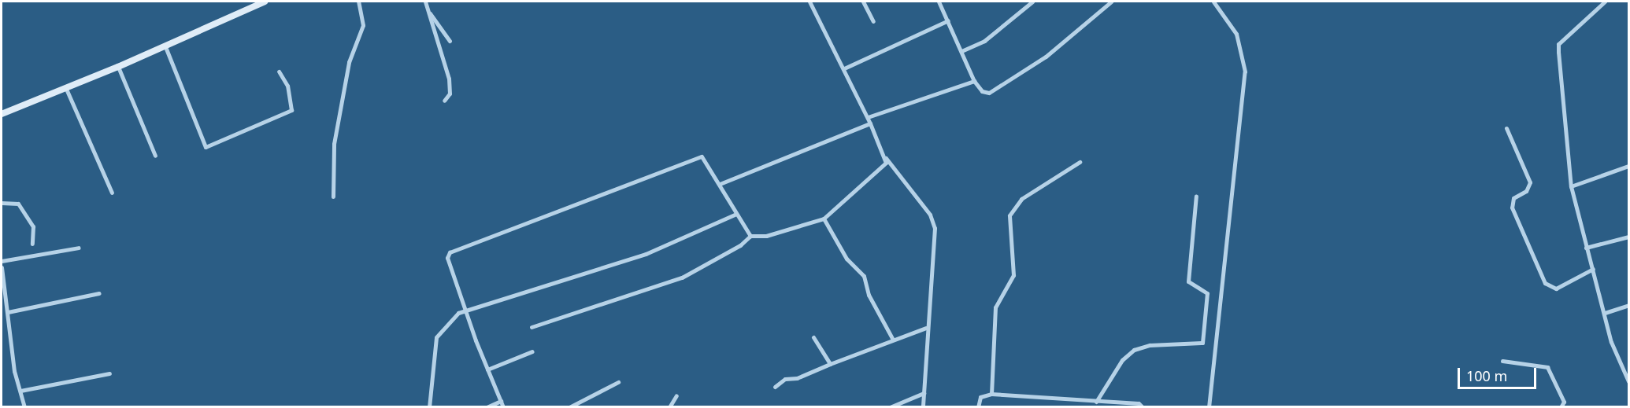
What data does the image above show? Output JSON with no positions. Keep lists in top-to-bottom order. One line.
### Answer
{"scale_bar":"100 m"}
